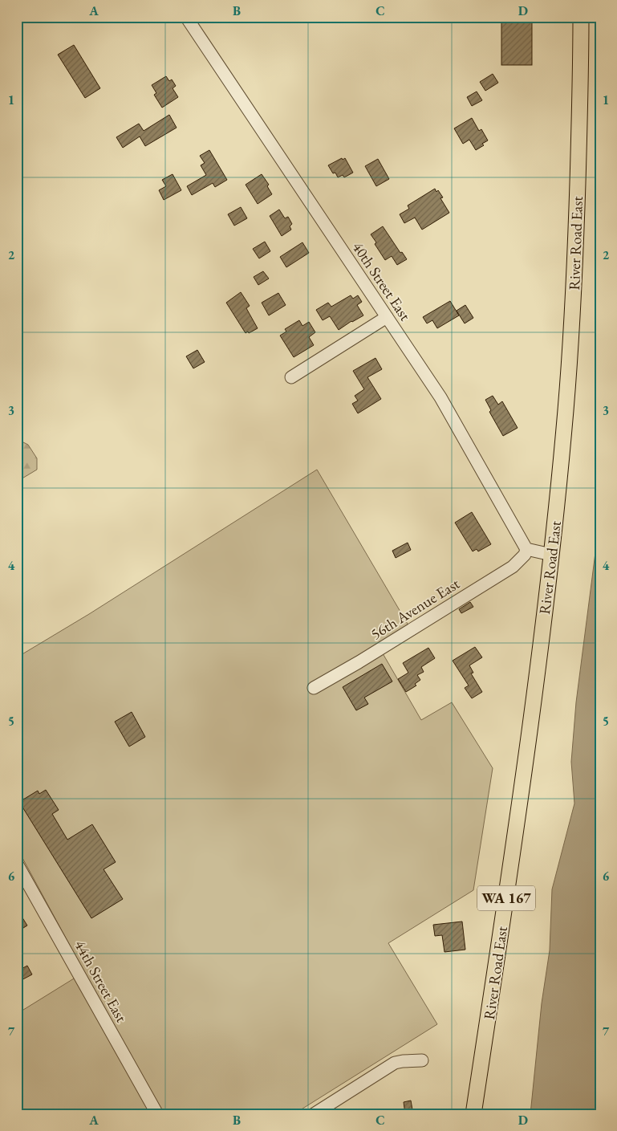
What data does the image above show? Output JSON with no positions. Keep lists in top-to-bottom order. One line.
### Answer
{"streets":{"main road":["River Road East","WA 167"],"street":["40th Street East","56th Avenue East","44th Street East"]},"crossings":[["40th Street East","56th Avenue East"]],"grid":{"columns":["A","B","C","D"],"rows":["1","2","3","4","5","6","7"]}}
